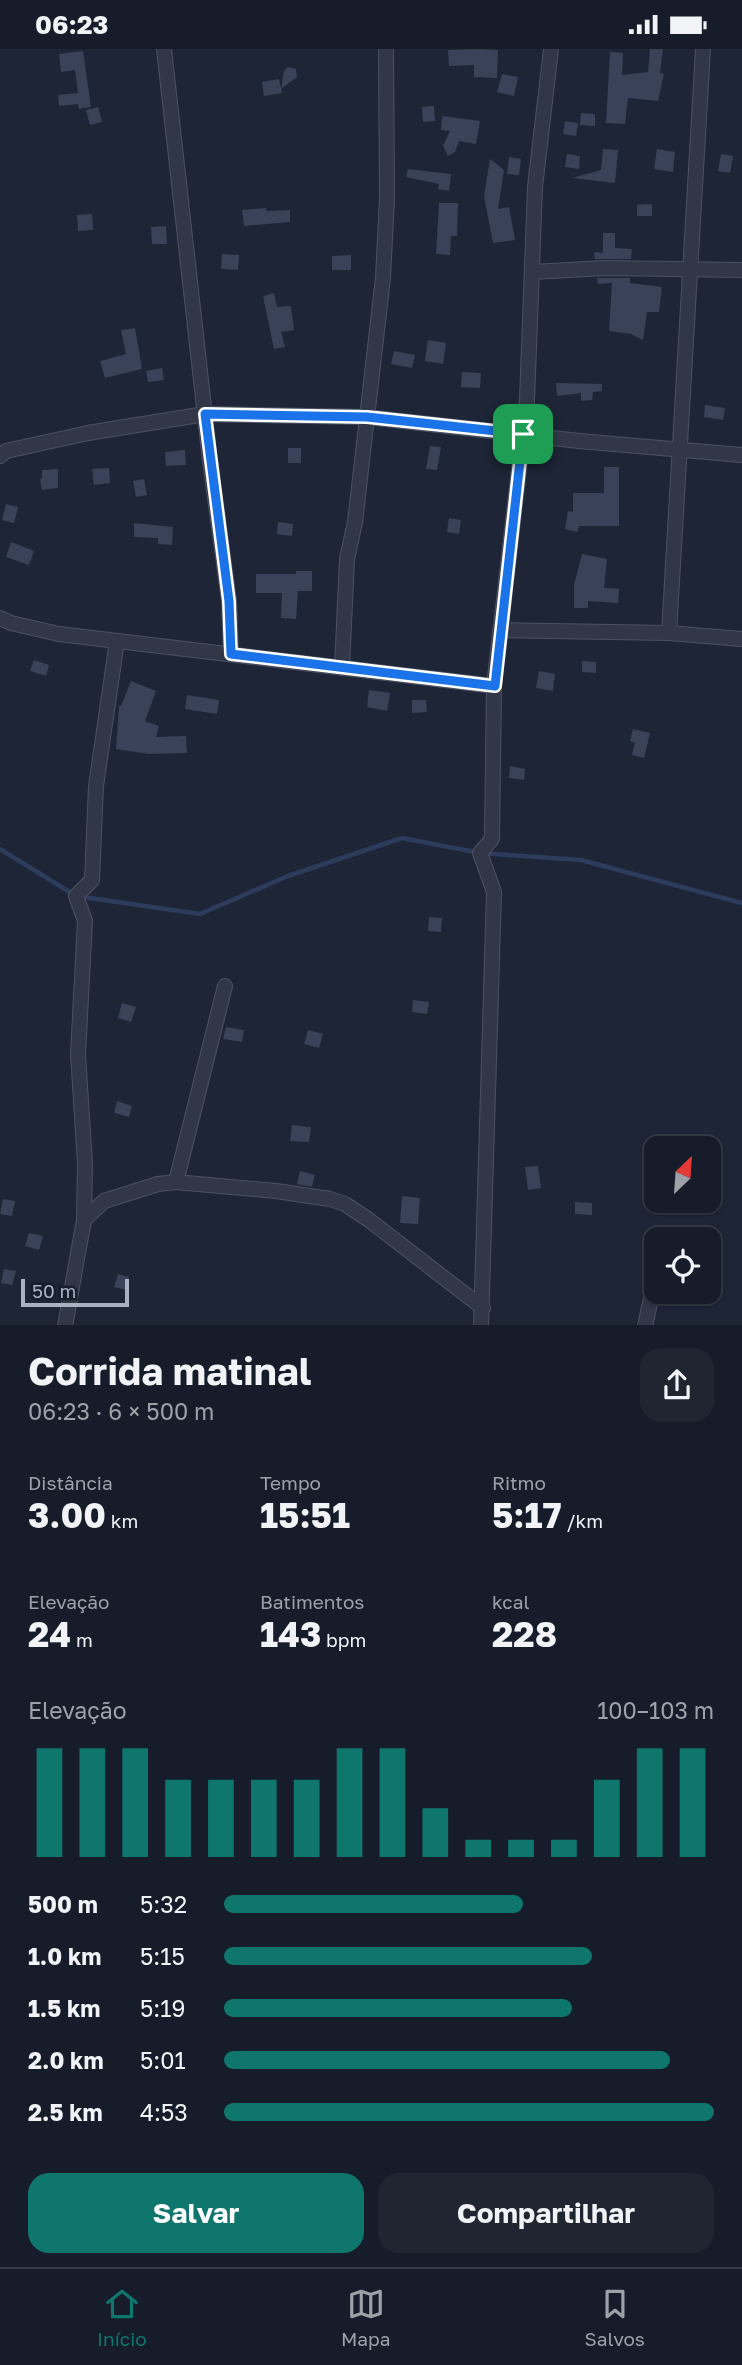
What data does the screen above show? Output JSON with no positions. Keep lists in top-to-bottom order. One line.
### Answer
{"scale_bar":"50 m","north":"top right","page":{"status":"06:23","scale":"50 m","heading":["Corrida matinal","06:23 · 6 × 500 m"],"stats":[["Distância","3.00 km"],["Tempo","15:51"],["Ritmo","5:17 /km"],["Elevação","24 m"],["Batimentos","143 bpm"],["kcal","228"]],"chart":["Elevação","100–103 m"],"list":[{"name":"500 m","note":"5:32"},{"name":"1.0 km","note":"5:15"},{"name":"1.5 km","note":"5:19"},{"name":"2.0 km","note":"5:01"},{"name":"2.5 km","note":"4:53"}],"buttons":["Salvar","Compartilhar"],"tabs":["Início","Mapa","Salvos"]}}
